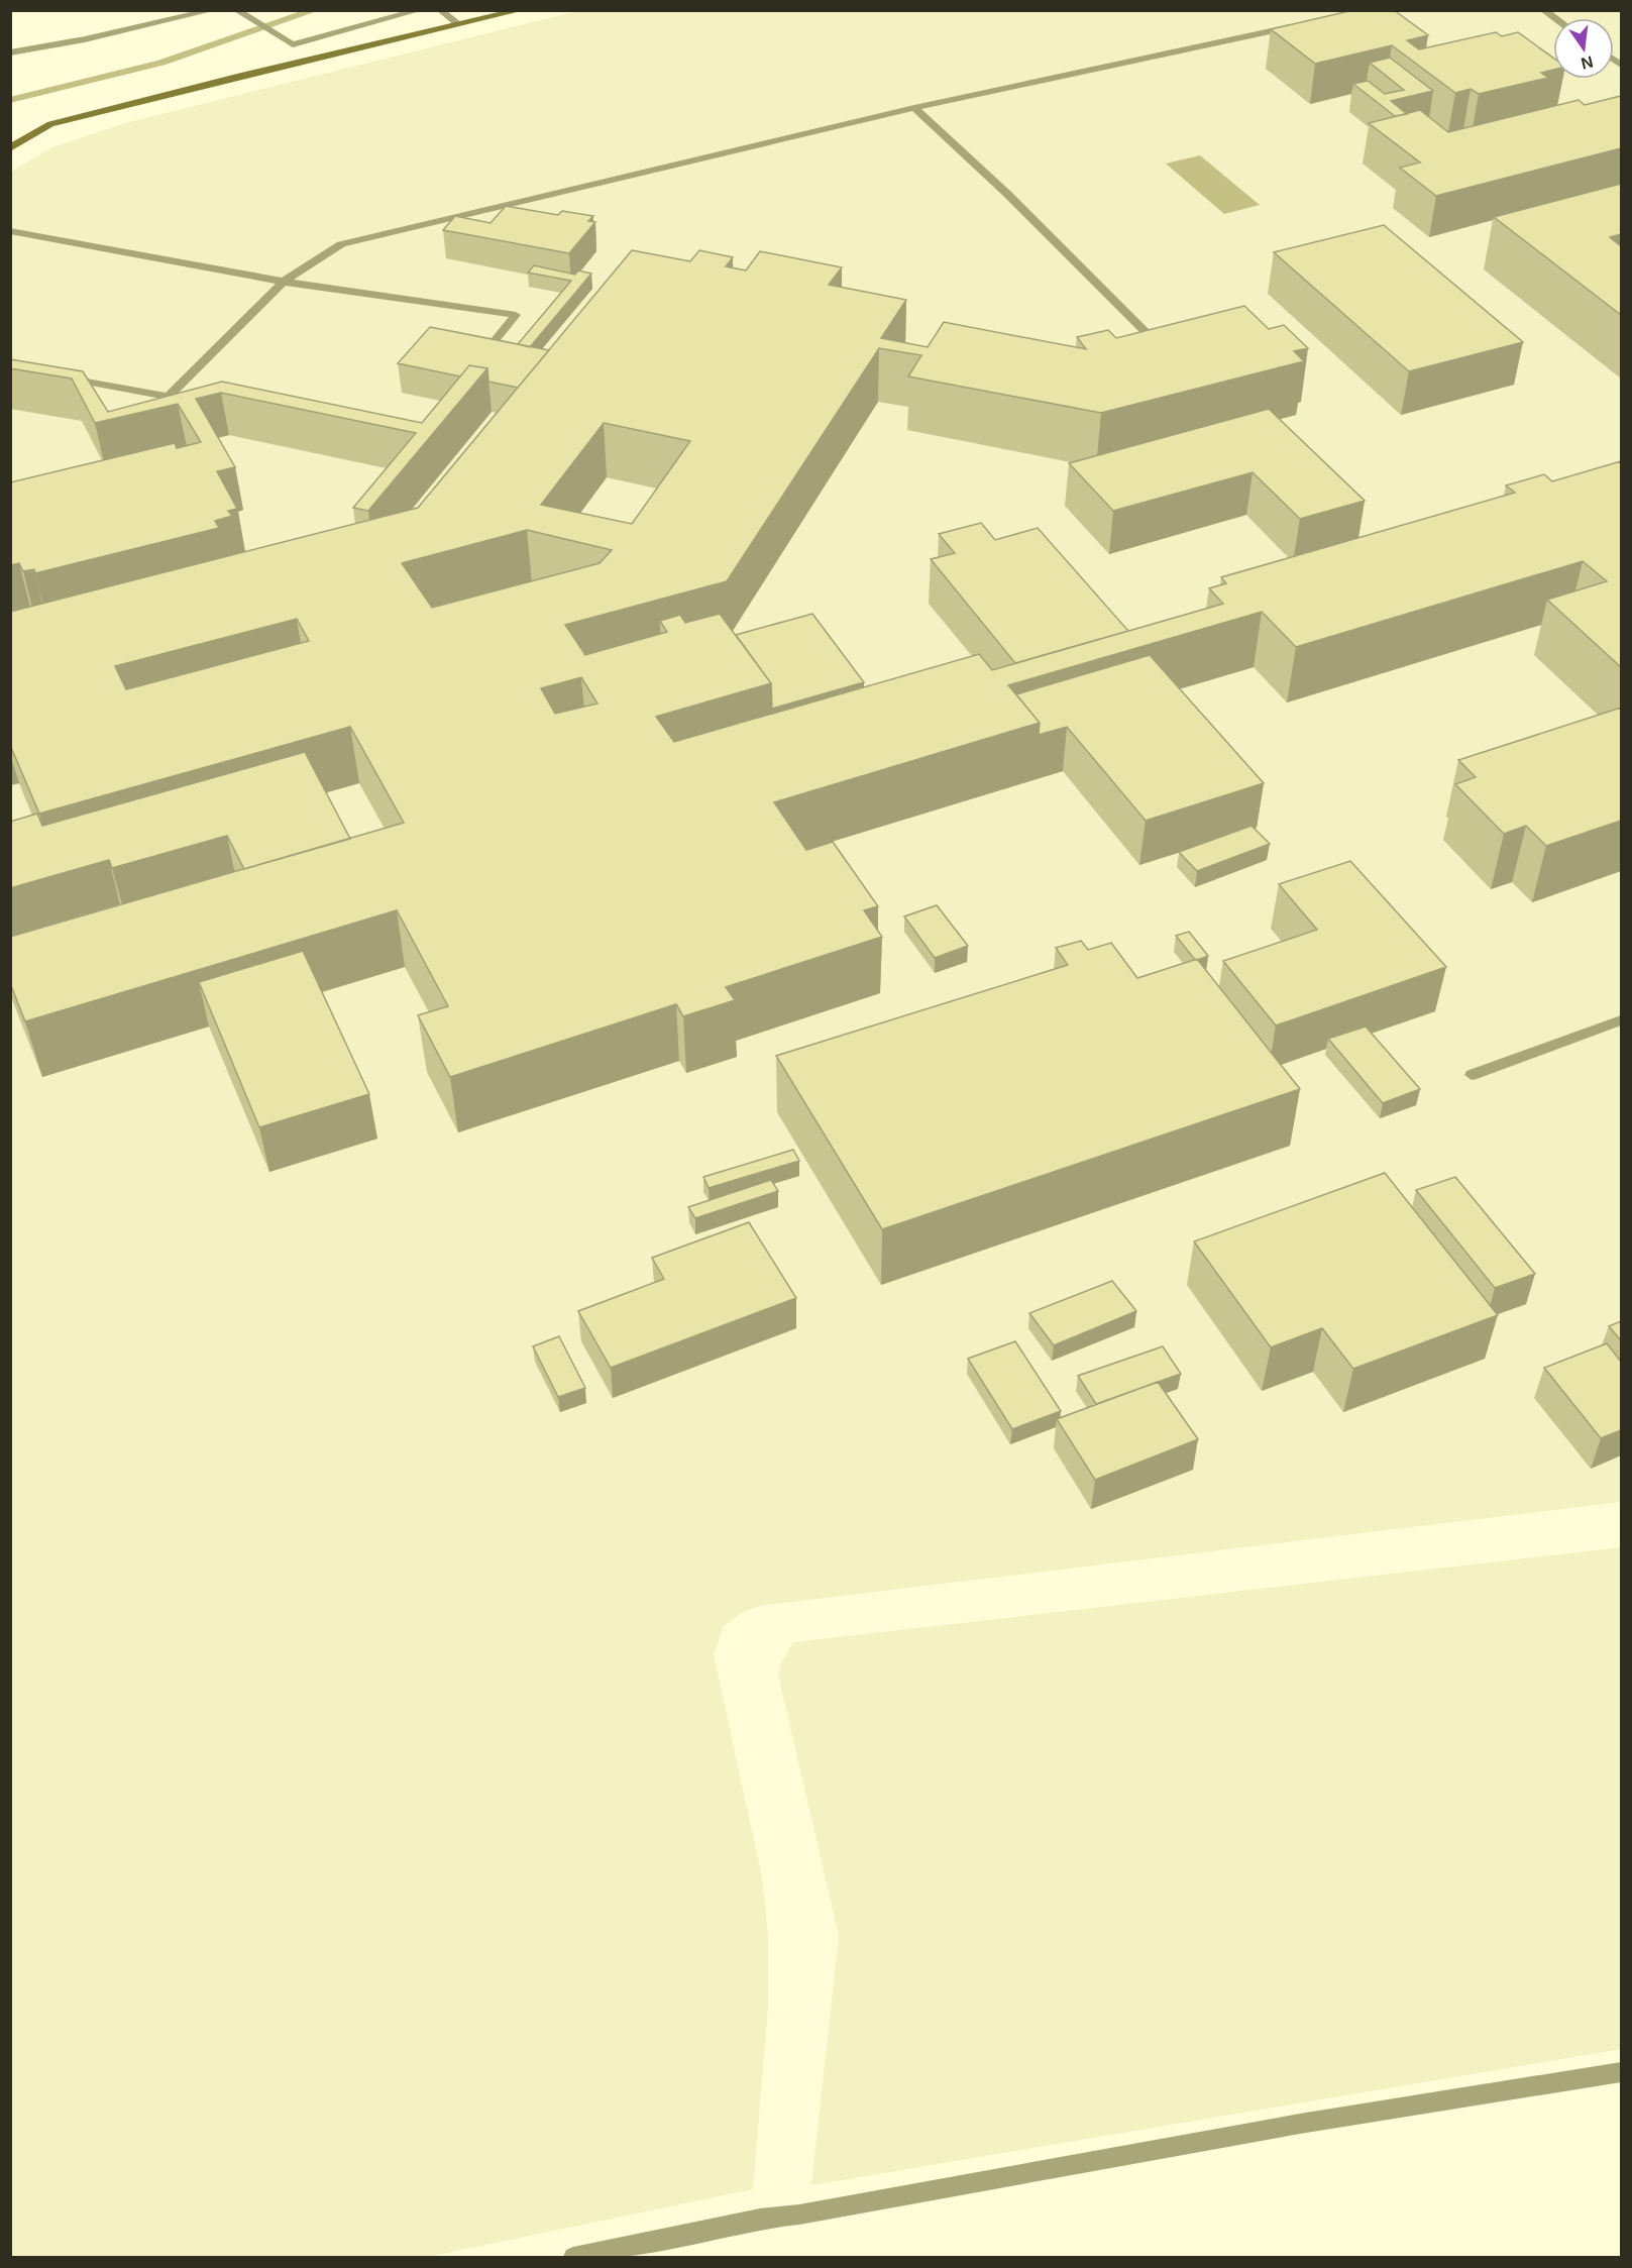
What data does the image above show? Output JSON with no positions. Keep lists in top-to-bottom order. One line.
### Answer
{"north":"bottom"}
